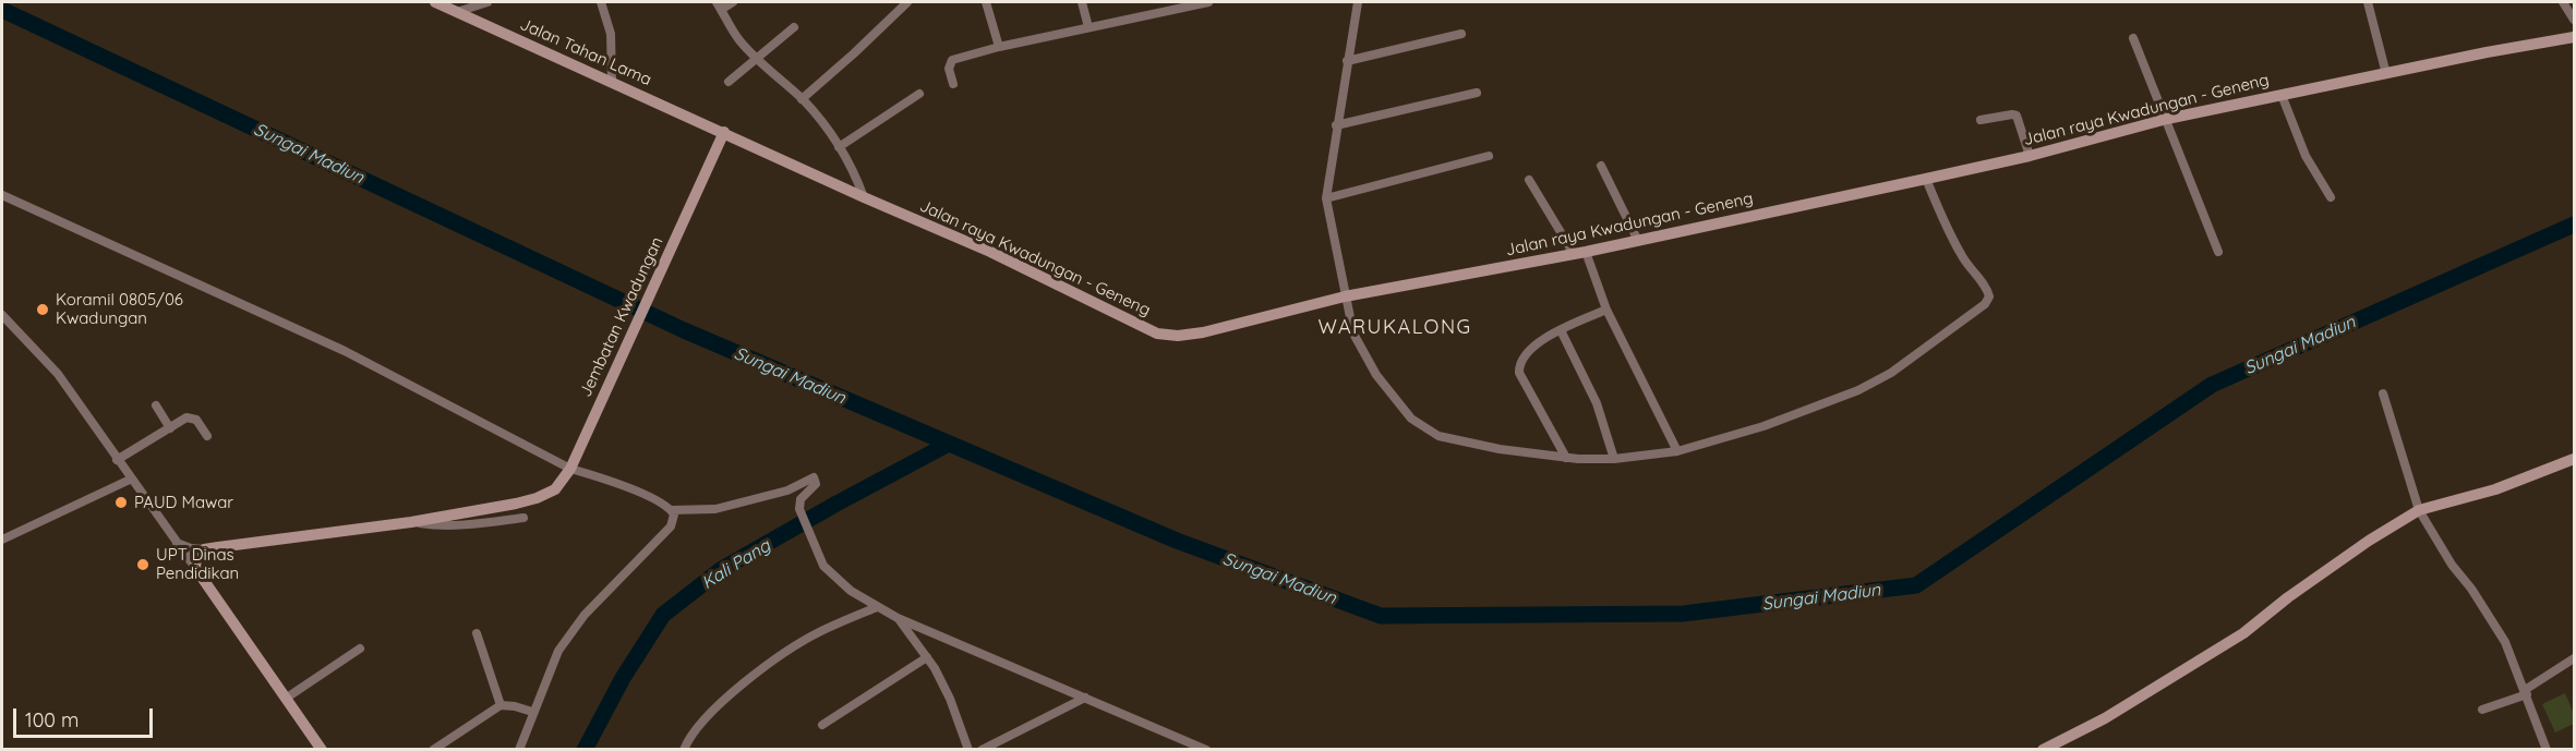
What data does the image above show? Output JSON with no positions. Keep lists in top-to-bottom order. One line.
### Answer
{"streets":{"main road":["Jalan Tahan Lama","Jalan raya Kwadungan - Geneng","Jembatan Kwadungan"]},"crossings":[["Jalan Tahan Lama","Jalan raya Kwadungan - Geneng"],["Jalan Tahan Lama","Jembatan Kwadungan"],["Jalan raya Kwadungan - Geneng","Jembatan Kwadungan"]],"districts":["WARUKALONG"],"water":["Sungai Madiun","Kali Pang"],"places":["Koramil 0805/06 Kwadungan","PAUD Mawar","UPT Dinas Pendidikan"],"scale_bar":"100 m"}
